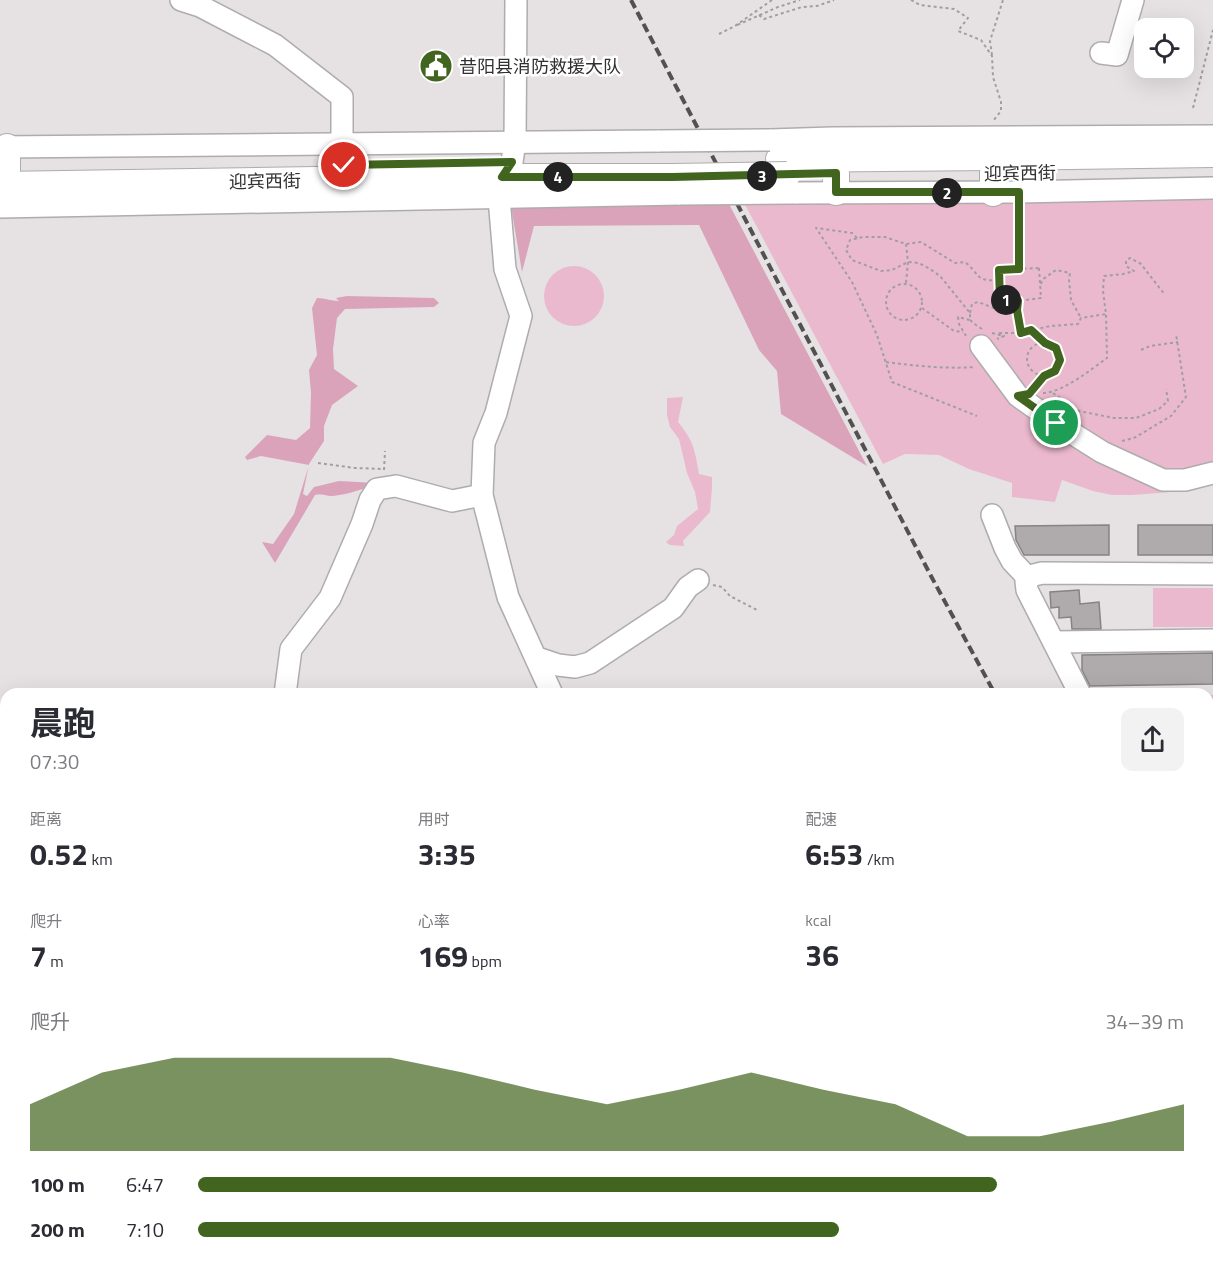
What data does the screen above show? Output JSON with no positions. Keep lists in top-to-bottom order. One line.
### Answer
{"streets":{"main road":["迎宾西街"]},"places":{"public building":["昔阳县消防救援大队"]},"page":{"pins":["3","4","2","1"],"heading":["晨跑","07:30"],"stats":[["距离","0.52 km"],["用时","3:35"],["配速","6:53 /km"],["爬升","7 m"],["心率","169 bpm"],["kcal","36"]],"chart":["爬升","34–39 m"],"list":[{"name":"100 m","note":"6:47"},{"name":"200 m","note":"7:10"}]}}
